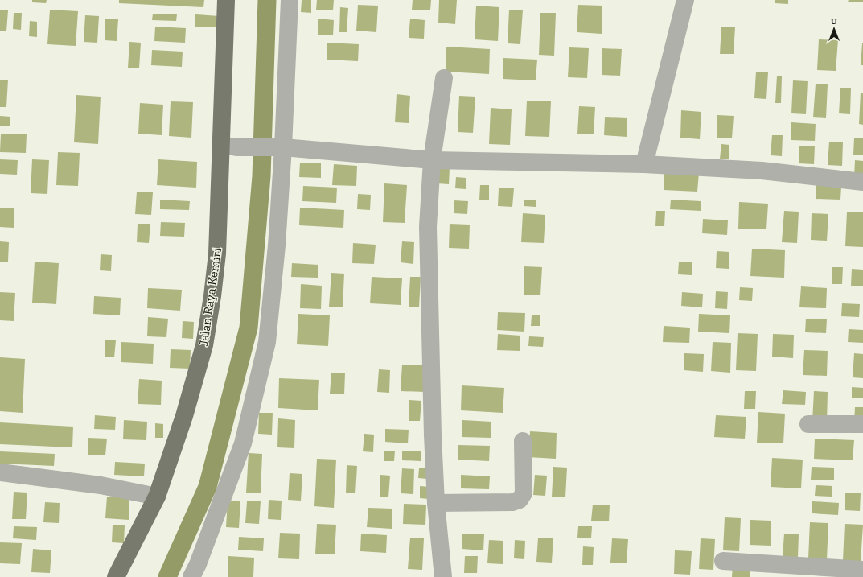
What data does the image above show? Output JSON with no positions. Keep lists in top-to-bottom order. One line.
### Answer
{"streets":{"main road":["Jalan Raya Kemiri"]},"north":"top"}
